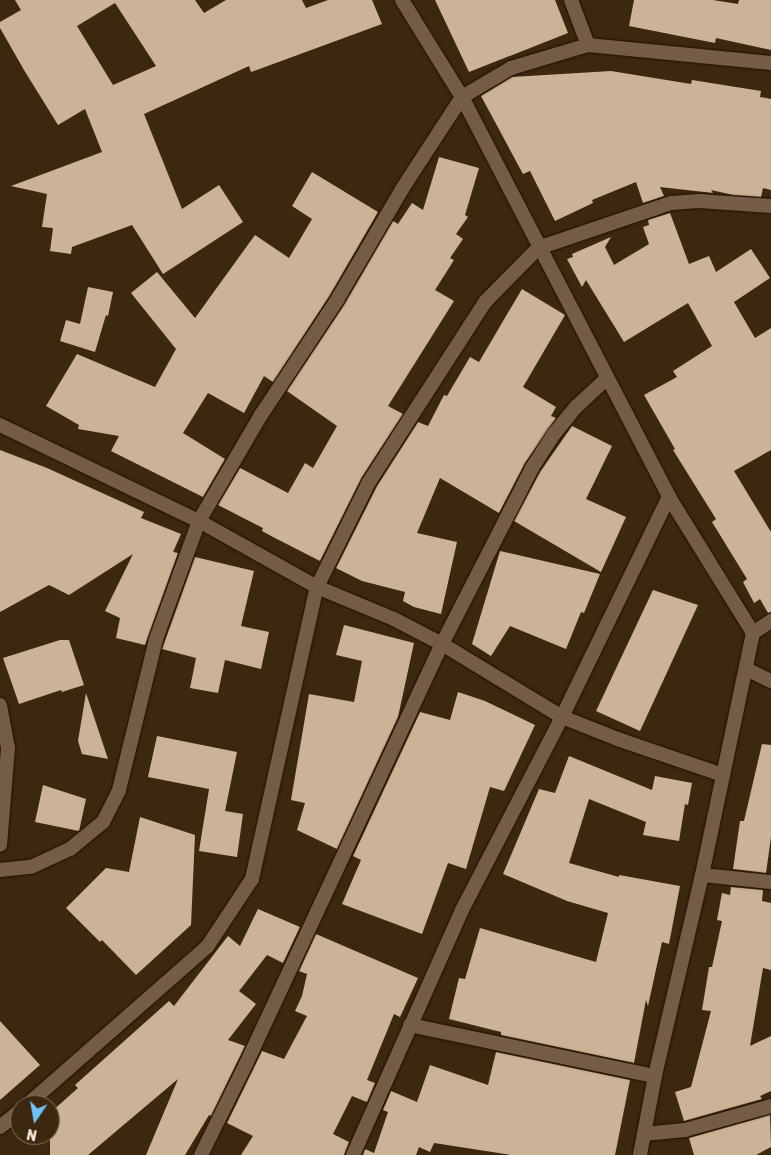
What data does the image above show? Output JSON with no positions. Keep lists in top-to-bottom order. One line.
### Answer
{"north":"bottom"}
